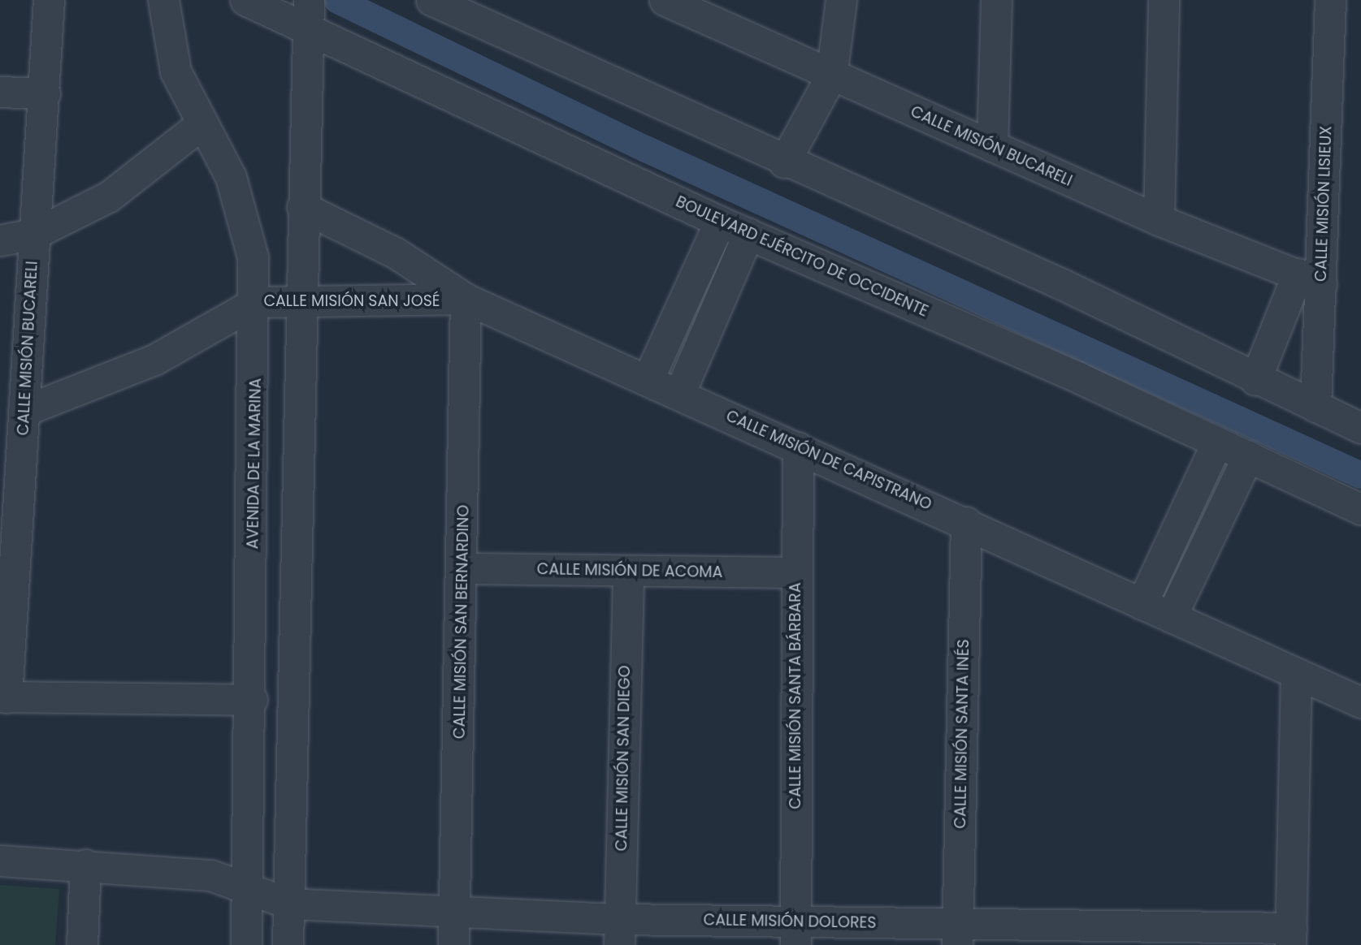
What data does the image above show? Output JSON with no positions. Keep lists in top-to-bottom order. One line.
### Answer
{"streets":{"street":["CALLE MISIÓN BUCARELI","CALLE MISIÓN LISIEUX","BOULEVARD EJÉRCITO DE OCCIDENTE","CALLE MISIÓN SAN JOSÉ","CALLE MISIÓN DE CAPISTRANO","AVENIDA DE LA MARINA","CALLE MISIÓN DE ACOMA","CALLE MISIÓN SAN BERNARDINO","CALLE MISIÓN SANTA BÁRBARA","CALLE MISIÓN SANTA INÉS","CALLE MISIÓN SAN DIEGO","CALLE MISIÓN DOLORES"]},"crossings":[["CALLE MISIÓN BUCARELI","CALLE MISIÓN LISIEUX"],["CALLE MISIÓN BUCARELI","CALLE MISIÓN SAN JOSÉ"],["CALLE MISIÓN SAN JOSÉ","CALLE MISIÓN DE CAPISTRANO"],["CALLE MISIÓN SAN JOSÉ","AVENIDA DE LA MARINA"],["CALLE MISIÓN SAN JOSÉ","CALLE MISIÓN SAN BERNARDINO"],["CALLE MISIÓN DE CAPISTRANO","CALLE MISIÓN SAN BERNARDINO"],["CALLE MISIÓN DE CAPISTRANO","CALLE MISIÓN SANTA BÁRBARA"],["CALLE MISIÓN DE CAPISTRANO","CALLE MISIÓN SANTA INÉS"],["CALLE MISIÓN DE ACOMA","CALLE MISIÓN SAN BERNARDINO"],["CALLE MISIÓN DE ACOMA","CALLE MISIÓN SANTA BÁRBARA"],["CALLE MISIÓN DE ACOMA","CALLE MISIÓN SAN DIEGO"],["CALLE MISIÓN SAN BERNARDINO","CALLE MISIÓN DOLORES"],["CALLE MISIÓN SANTA BÁRBARA","CALLE MISIÓN DOLORES"],["CALLE MISIÓN SANTA INÉS","CALLE MISIÓN DOLORES"],["CALLE MISIÓN SAN DIEGO","CALLE MISIÓN DOLORES"]]}
